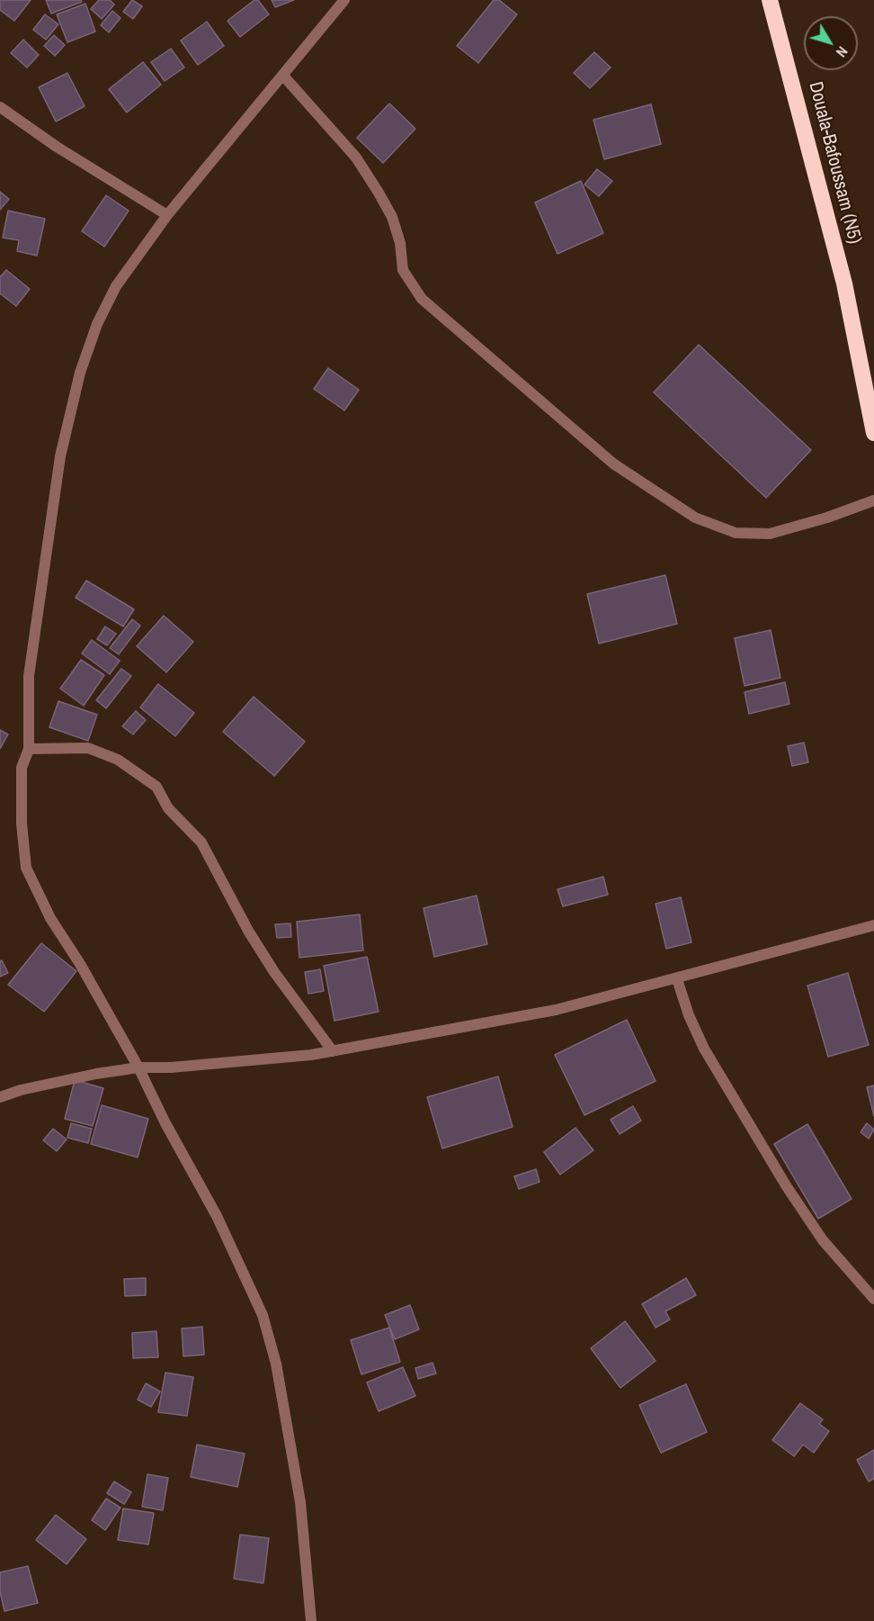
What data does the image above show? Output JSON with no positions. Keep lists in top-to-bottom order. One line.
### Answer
{"streets":{"highway":["Douala-Bafoussam (N5)"]},"north":"bottom right"}
